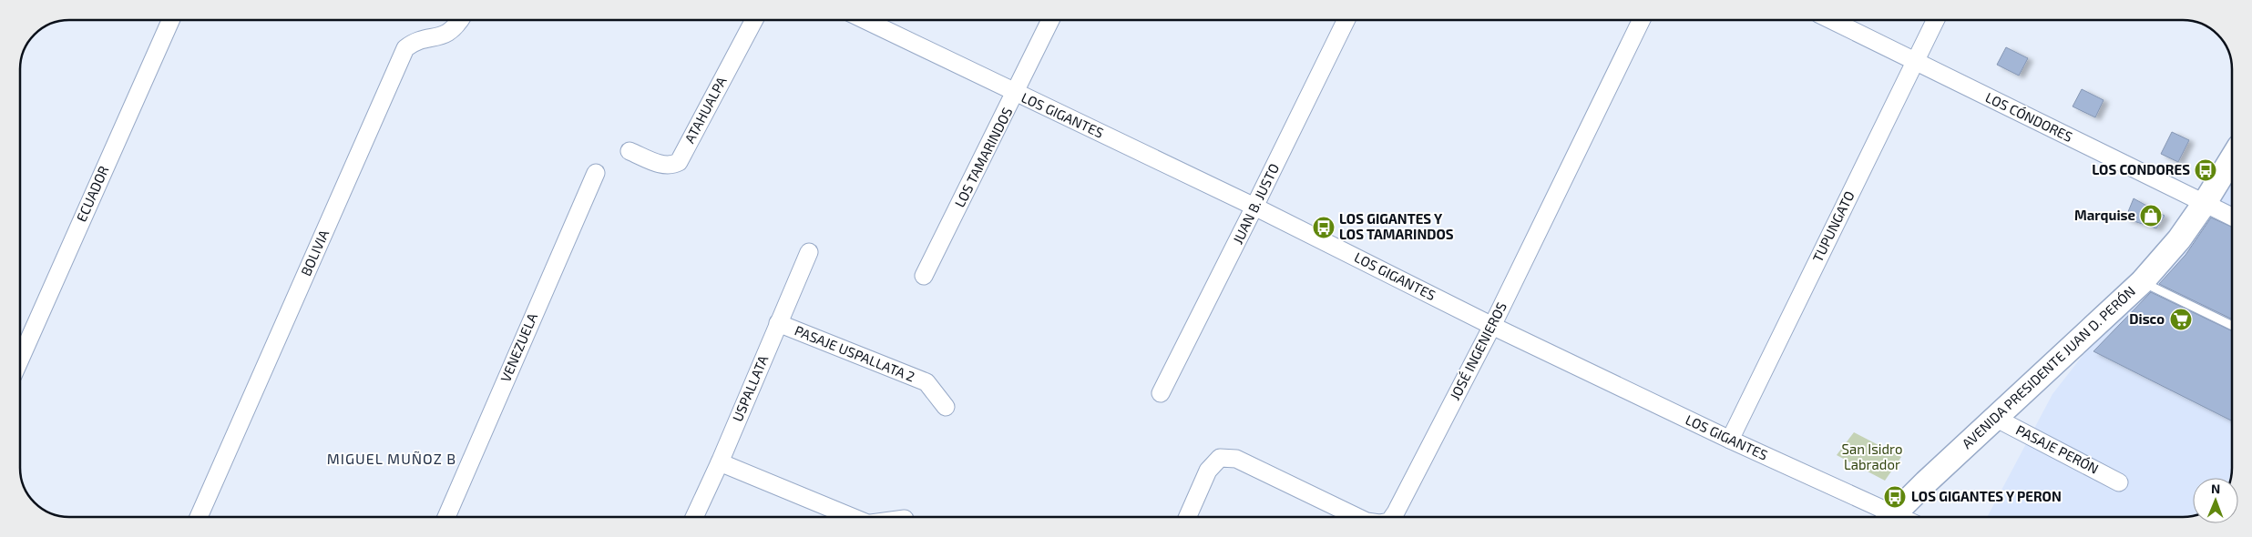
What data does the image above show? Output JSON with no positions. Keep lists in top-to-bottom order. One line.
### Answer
{"streets":{"main road":["AVENIDA PRESIDENTE JUAN D. PERÓN"],"street":["ATAHUALPA","LOS GIGANTES","LOS CÓNDORES","LOS TAMARINDOS","ECUADOR","JUAN B. JUSTO","TUPUNGATO","BOLIVIA","VENEZUELA","JOSÉ INGENIEROS","PASAJE USPALLATA 2","USPALLATA","PASAJE PERÓN"]},"crossings":[["LOS GIGANTES","LOS TAMARINDOS"],["LOS GIGANTES","JUAN B. JUSTO"],["LOS GIGANTES","TUPUNGATO"],["LOS GIGANTES","JOSÉ INGENIEROS"],["LOS CÓNDORES","TUPUNGATO"],["LOS CÓNDORES","AVENIDA PRESIDENTE JUAN D. PERÓN"],["PASAJE USPALLATA 2","USPALLATA"],["AVENIDA PRESIDENTE JUAN D. PERÓN","PASAJE PERÓN"]],"districts":["MIGUEL MUÑOZ B"],"parks":["San Isidro Labrador"],"places":{"bus stop":["LOS CONDORES","LOS GIGANTES Y LOS TAMARINDOS","LOS GIGANTES Y PERON"],"shop":["Marquise"],"supermarket":["Disco"]},"north":"top"}
